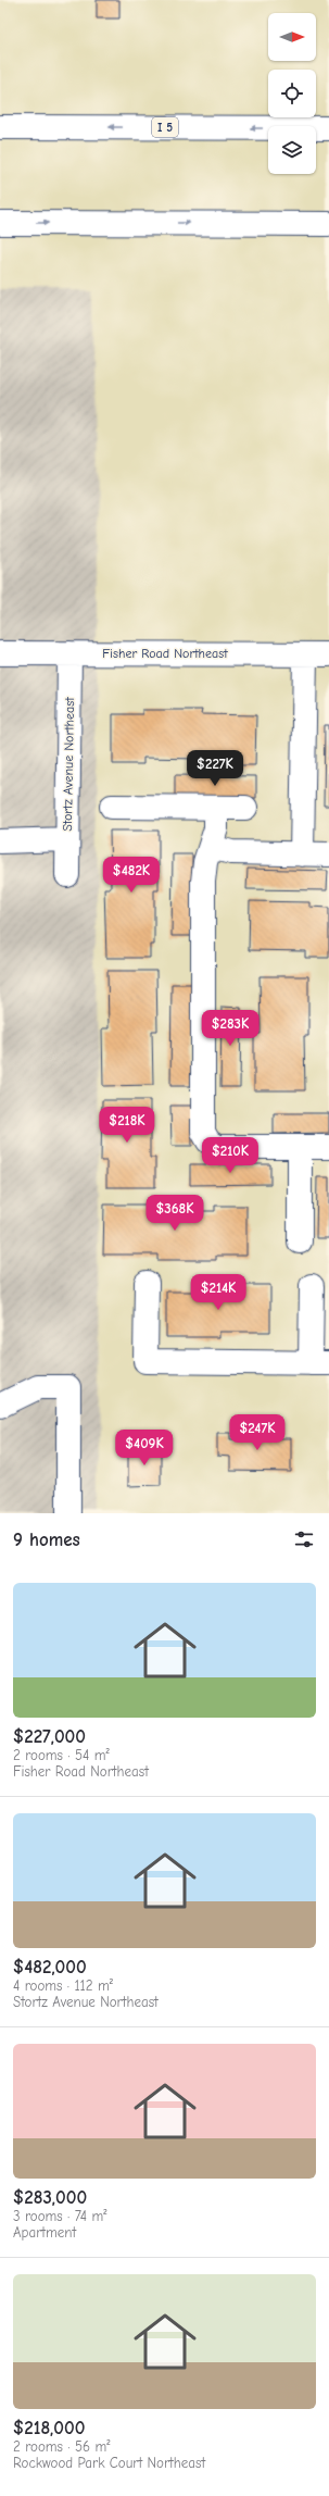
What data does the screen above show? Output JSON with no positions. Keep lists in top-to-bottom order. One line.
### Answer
{"streets":{"main road":["I 5","Fisher Road Northeast","Stortz Avenue Northeast"]},"crossings":[["Fisher Road Northeast","Stortz Avenue Northeast"]],"north":"right","page":{"price":["$227K","$482K","$283K","$218K","$210K","$368K","$214K","$247K","$409K"],"heading":"9 homes","list":[{"name":"$227,000","note":"2 rooms · 54 m² · Fisher Road Northeast"},{"name":"$482,000","note":"4 rooms · 112 m² · Stortz Avenue Northeast"},{"name":"$283,000","note":"3 rooms · 74 m² · Apartment"},{"name":"$218,000","note":"2 rooms · 56 m² · Rockwood Park Court Northeast"}]}}
